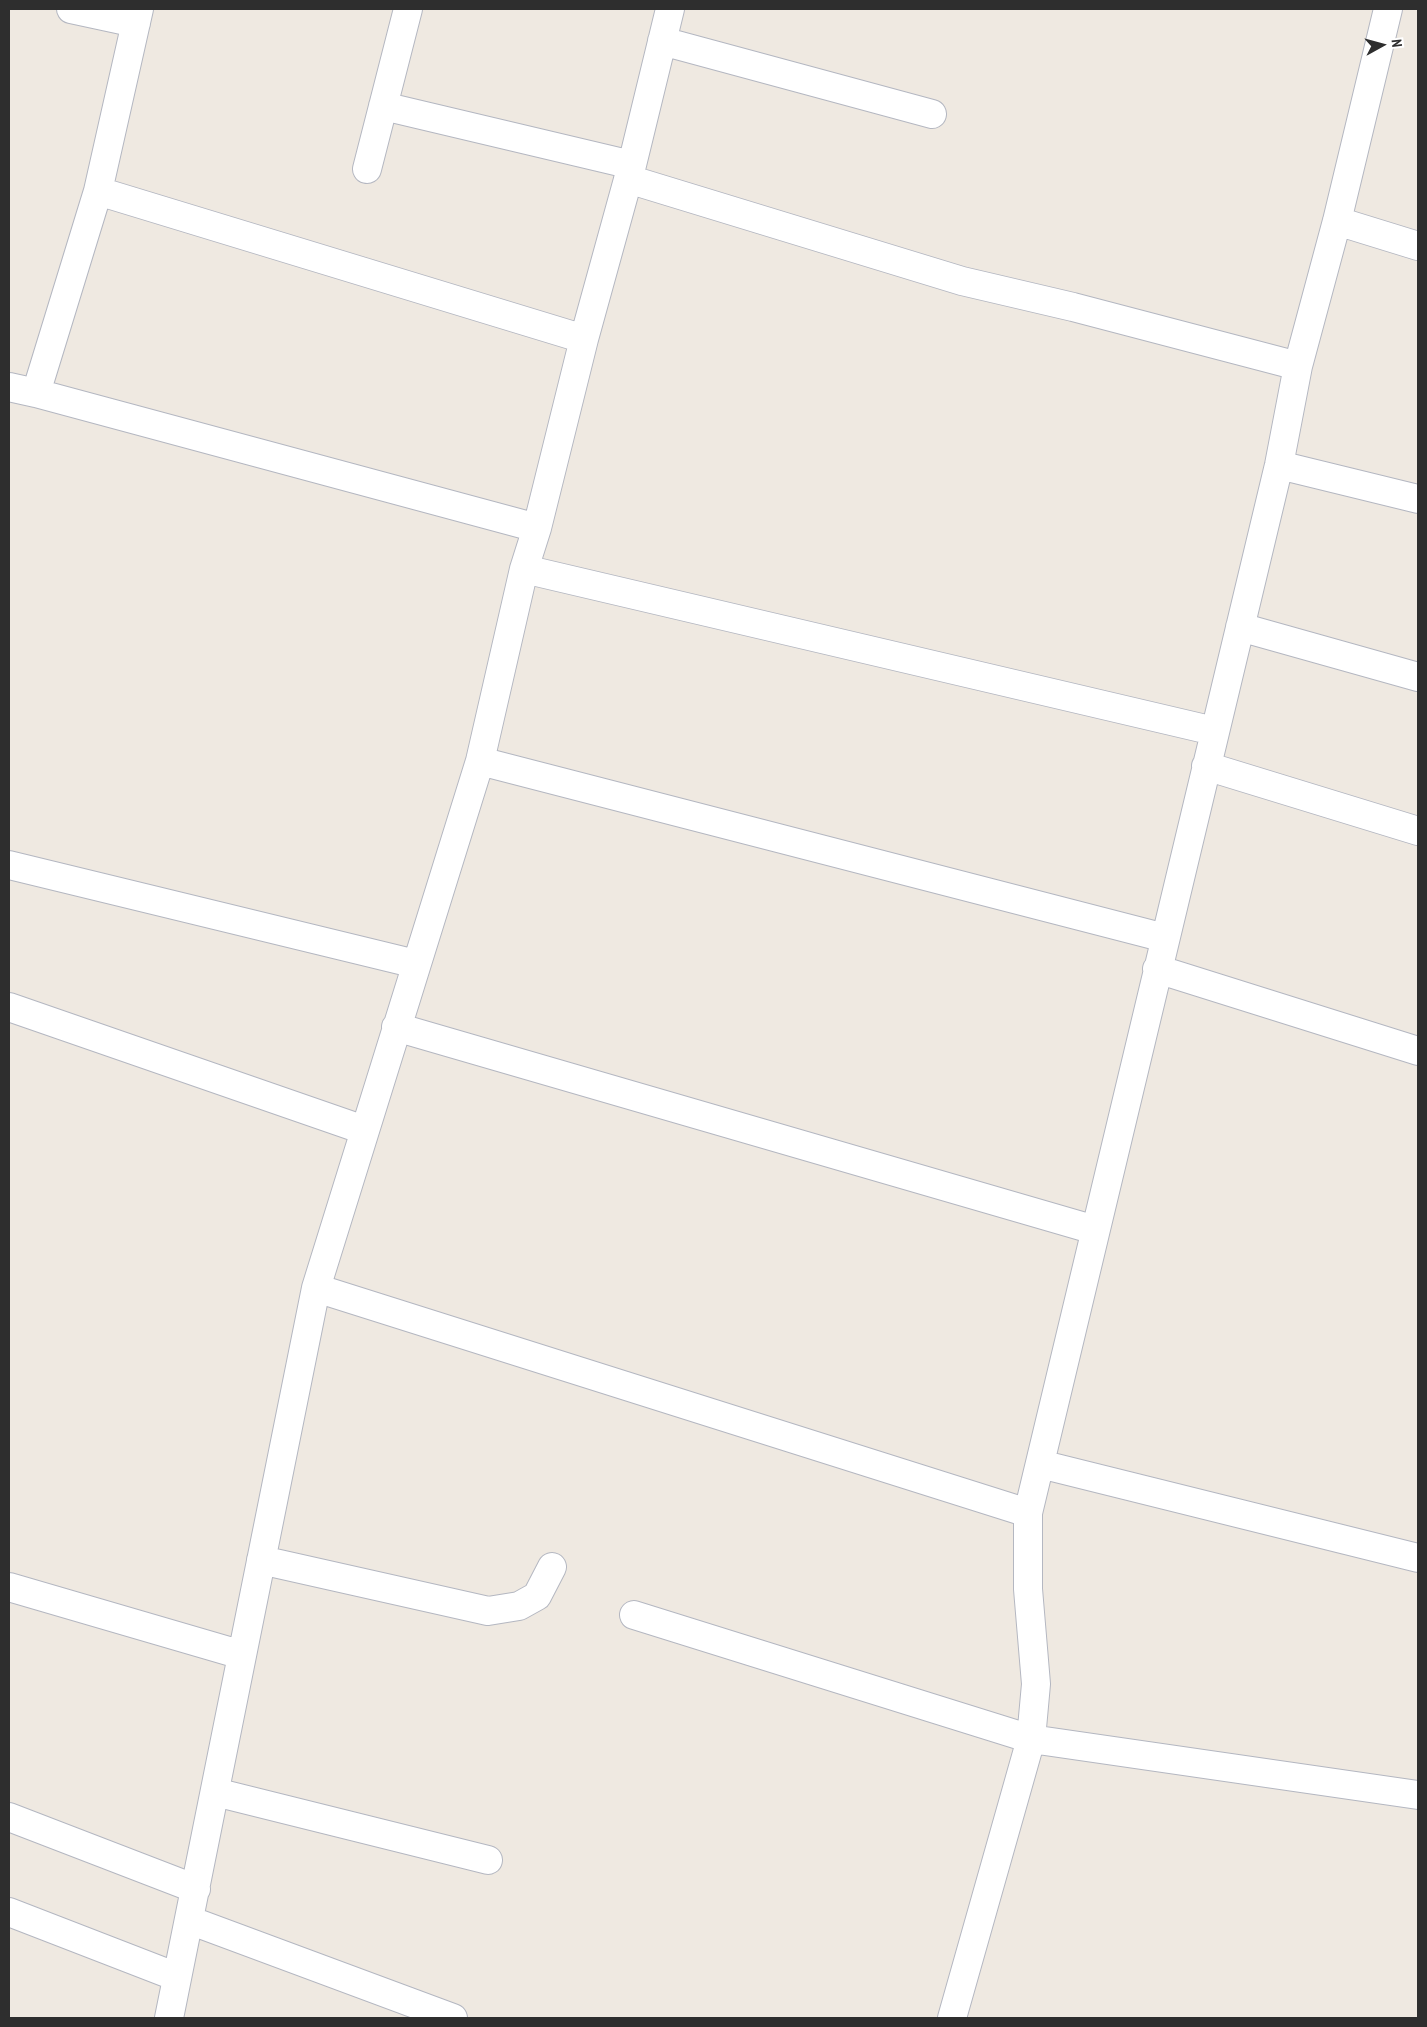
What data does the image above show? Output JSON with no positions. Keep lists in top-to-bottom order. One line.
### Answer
{"north":"right"}
